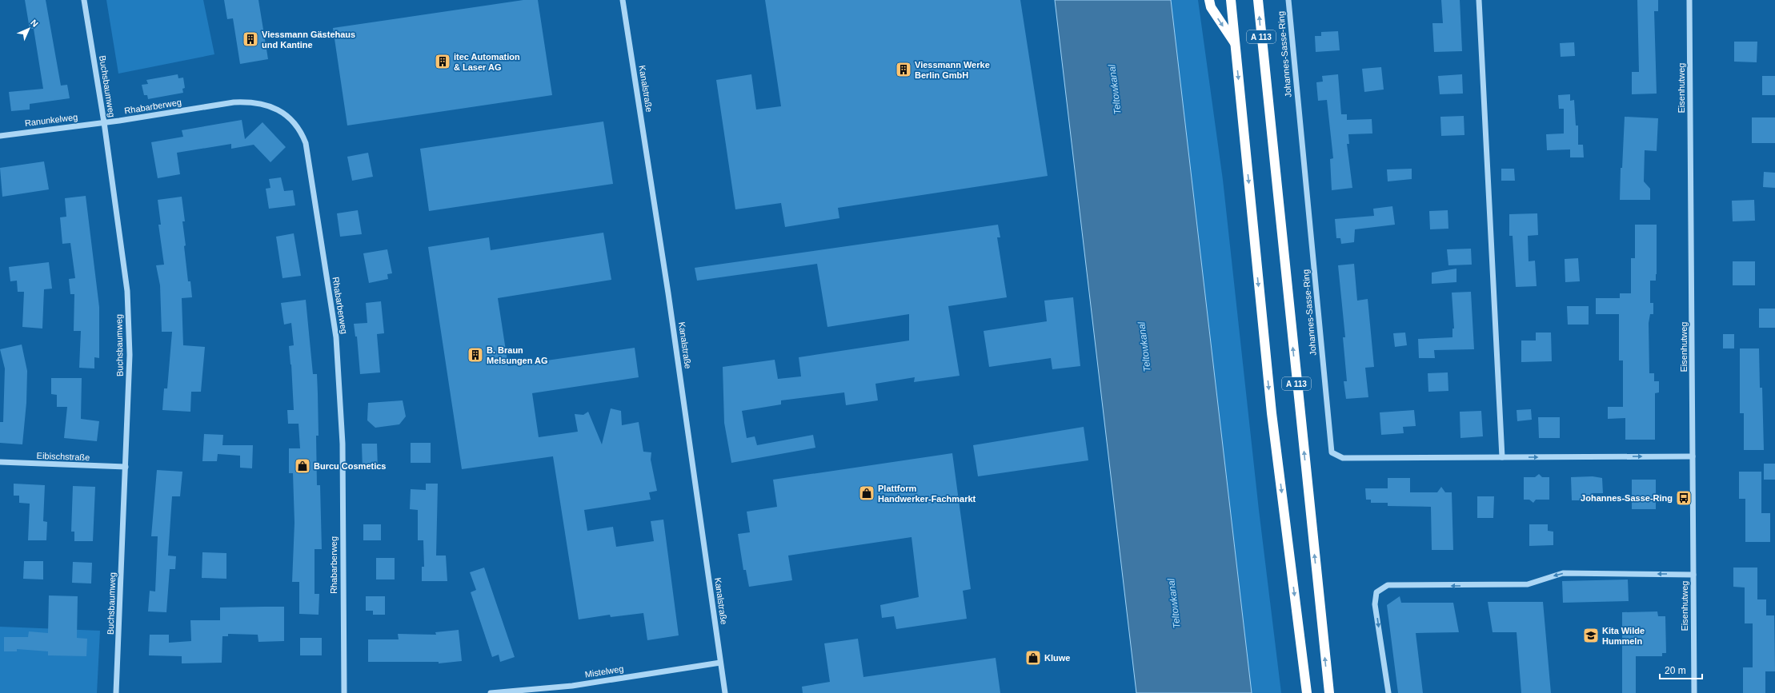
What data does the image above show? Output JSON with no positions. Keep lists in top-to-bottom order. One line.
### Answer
{"streets":{"highway":["A 113"],"street":["Johannes-Sasse-Ring","Buchsbaumweg","Eisenhutweg","Kanalstraße","Rhabarberweg","Ranunkelweg","Eibischstraße","Mistelweg"]},"crossings":[["Johannes-Sasse-Ring","Eisenhutweg"],["Buchsbaumweg","Rhabarberweg"],["Buchsbaumweg","Ranunkelweg"],["Buchsbaumweg","Eibischstraße"],["Kanalstraße","Mistelweg"],["Rhabarberweg","Ranunkelweg"]],"water":["Teltowkanal"],"places":{"building":["Viessmann Gästehaus und Kantine","itec Automation & Laser AG","Viessmann Werke Berlin GmbH","B. Braun Melsungen AG"],"shop":["Burcu Cosmetics","Plattform Handwerker-Fachmarkt","Kluwe"],"bus stop":["Johannes-Sasse-Ring"],"school or university":["Kita Wilde Hummeln"]},"scale_bar":"20 m","north":"top right"}
